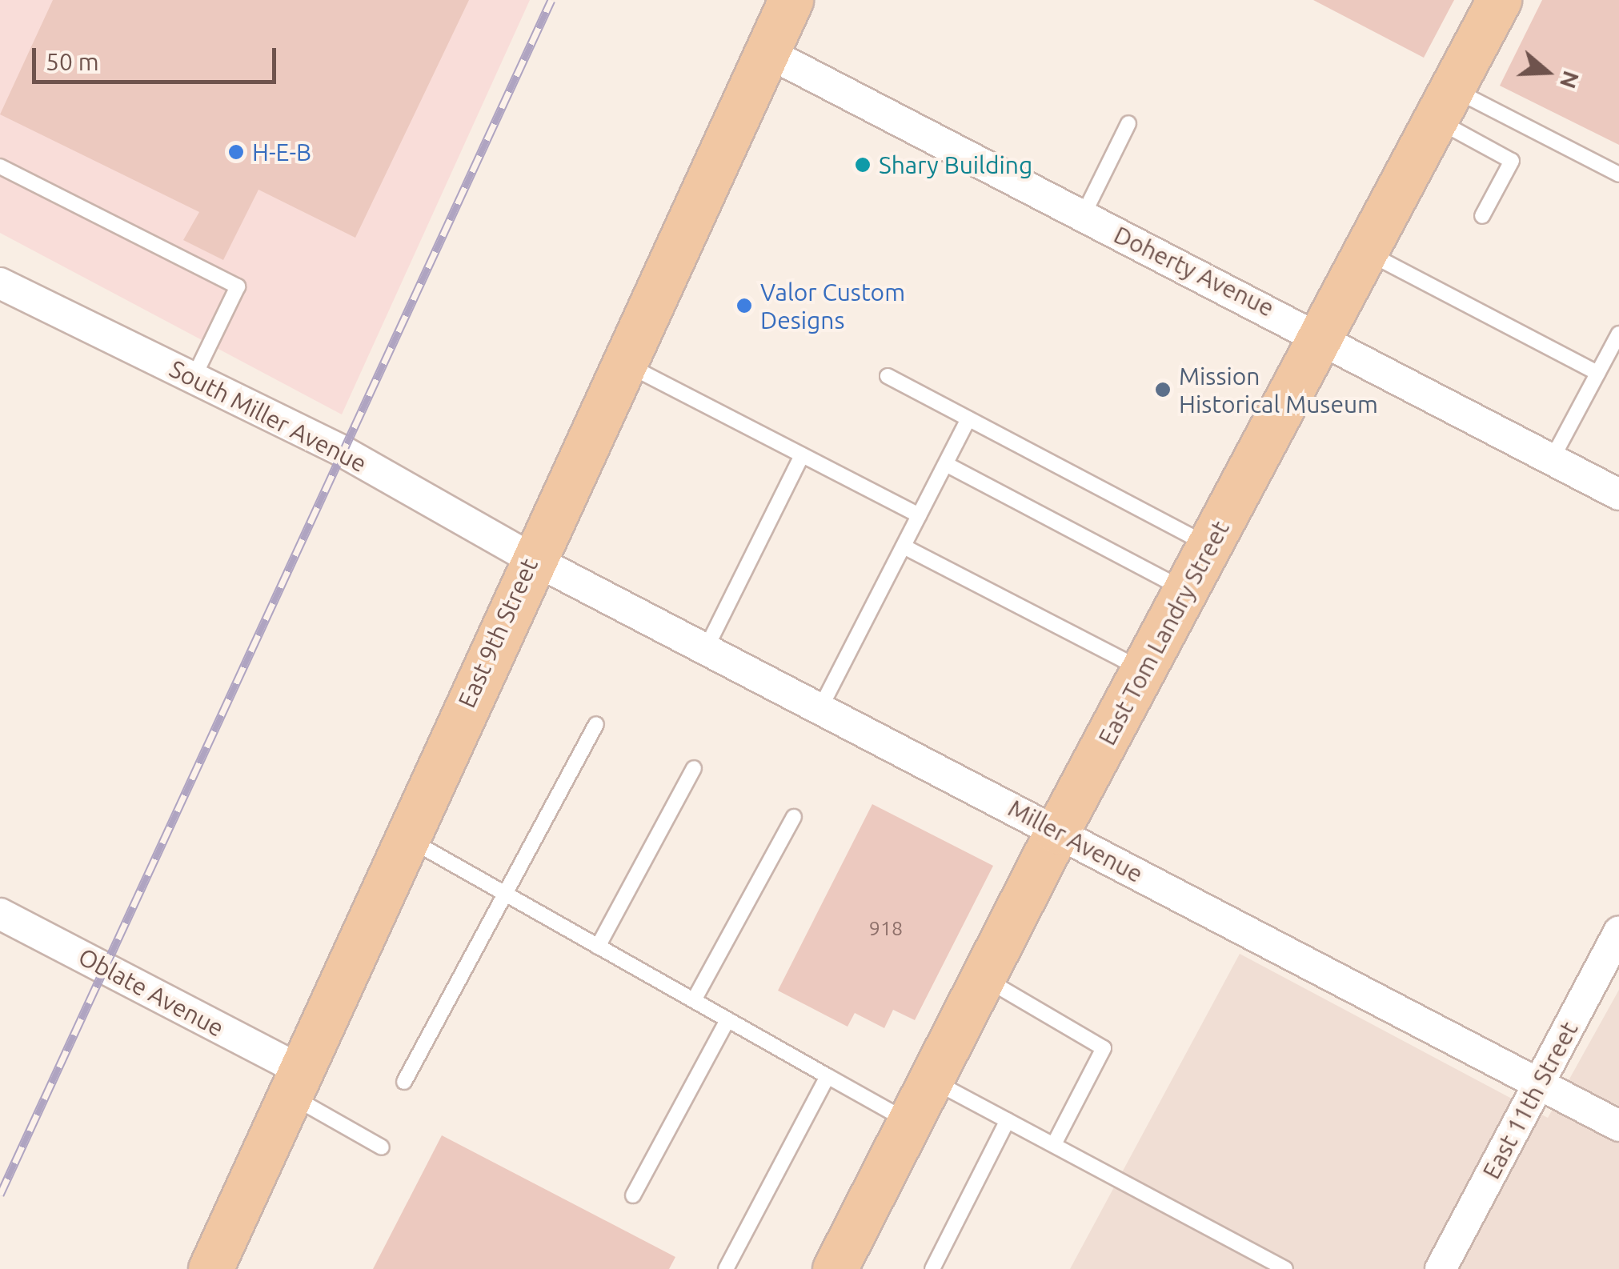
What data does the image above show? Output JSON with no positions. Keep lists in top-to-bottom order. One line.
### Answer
{"streets":{"main road":["East 9th Street","East Tom Landry Street"],"street":["Doherty Avenue","South Miller Avenue","Miller Avenue","Oblate Avenue","East 11th Street"]},"crossings":[["Doherty Avenue","East 9th Street"],["Doherty Avenue","East Tom Landry Street"],["South Miller Avenue","East 9th Street"],["South Miller Avenue","Miller Avenue"],["East 9th Street","Miller Avenue"],["East 9th Street","Oblate Avenue"],["East Tom Landry Street","Miller Avenue"],["Miller Avenue","East 11th Street"]],"places":["H-E-B","Shary Building","Valor Custom Designs","Mission Historical Museum"],"house_numbers":["918"],"scale_bar":"50 m","north":"right"}
